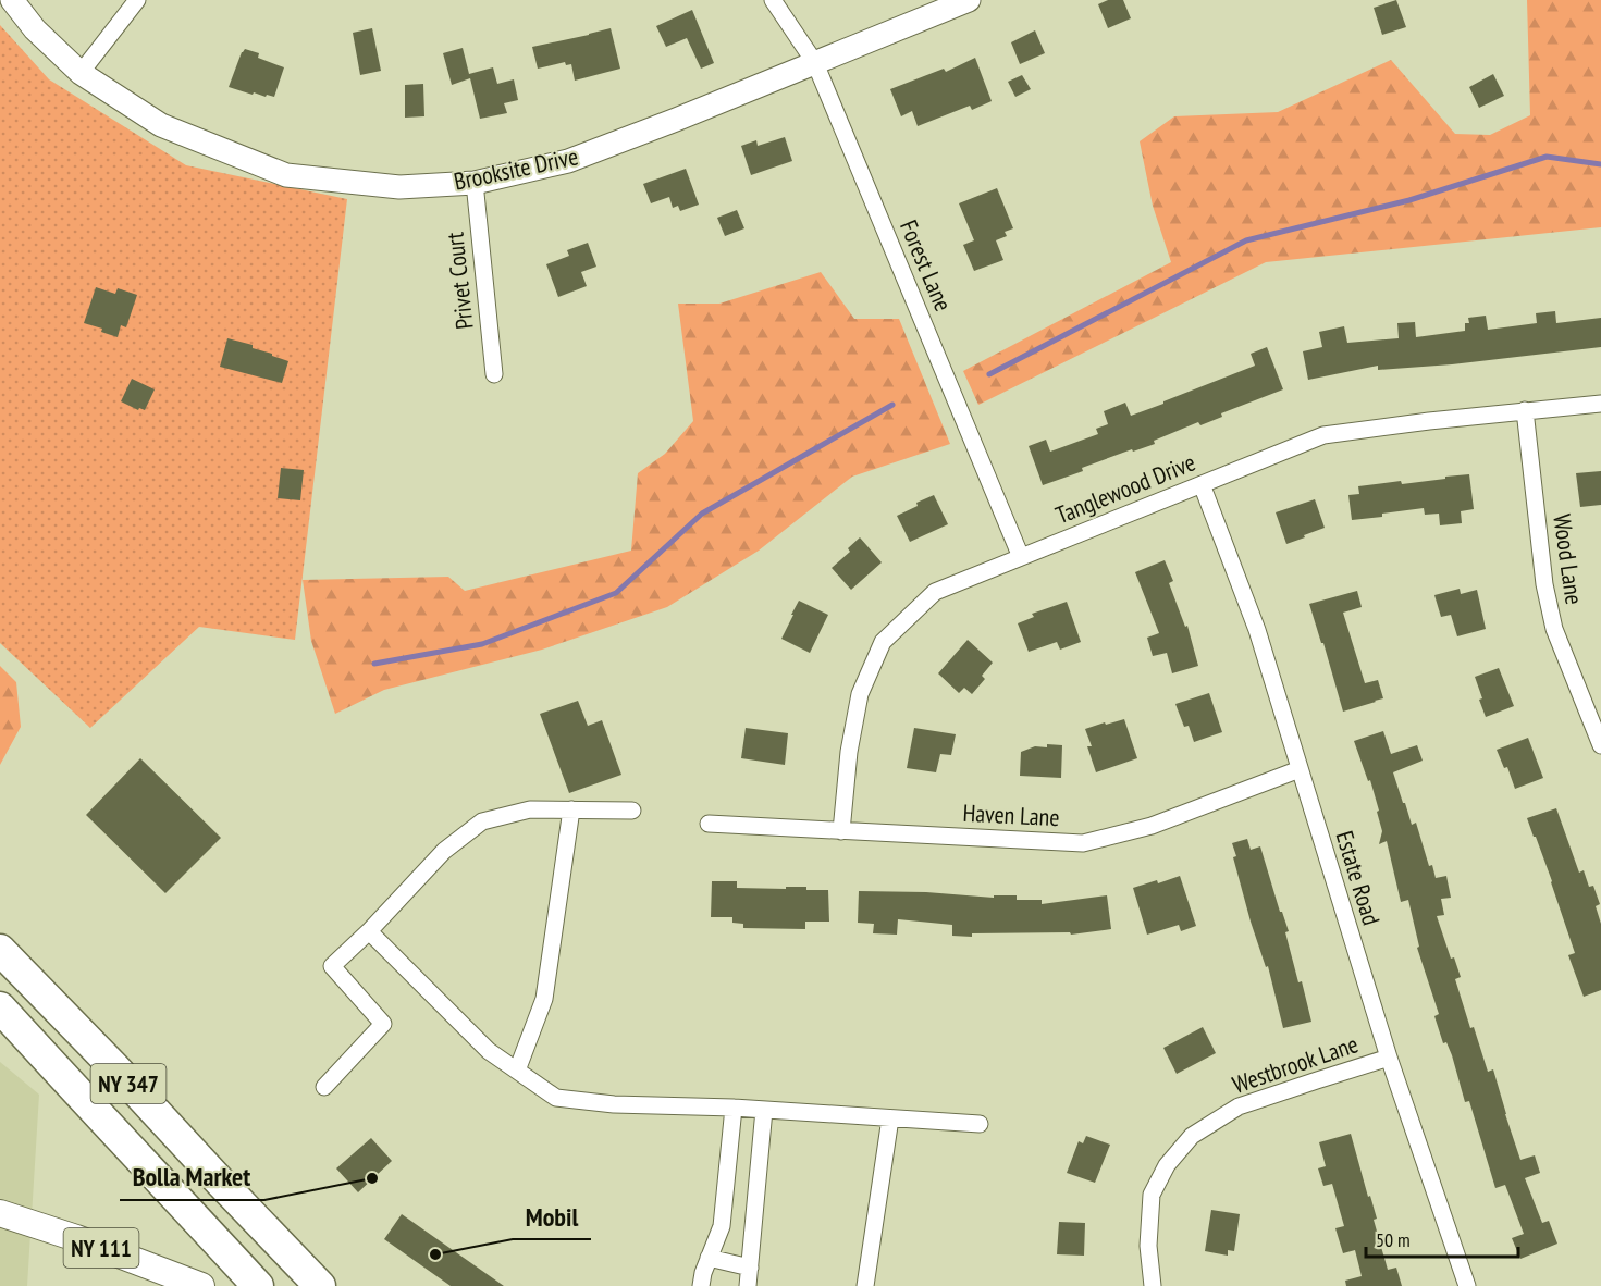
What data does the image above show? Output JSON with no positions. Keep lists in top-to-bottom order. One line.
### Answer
{"streets":{"highway":["NY 347"],"main road":["NY 111"],"street":["Brooksite Drive","Forest Lane","Privet Court","Tanglewood Drive","Wood Lane","Haven Lane","Estate Road","Westbrook Lane"]},"crossings":[["Brooksite Drive","Forest Lane"],["Brooksite Drive","Privet Court"],["Forest Lane","Tanglewood Drive"],["Tanglewood Drive","Wood Lane"],["Tanglewood Drive","Haven Lane"],["Tanglewood Drive","Estate Road"],["Haven Lane","Estate Road"],["Estate Road","Westbrook Lane"]],"places":["Bolla Market","Mobil"],"scale_bar":"50 m"}
